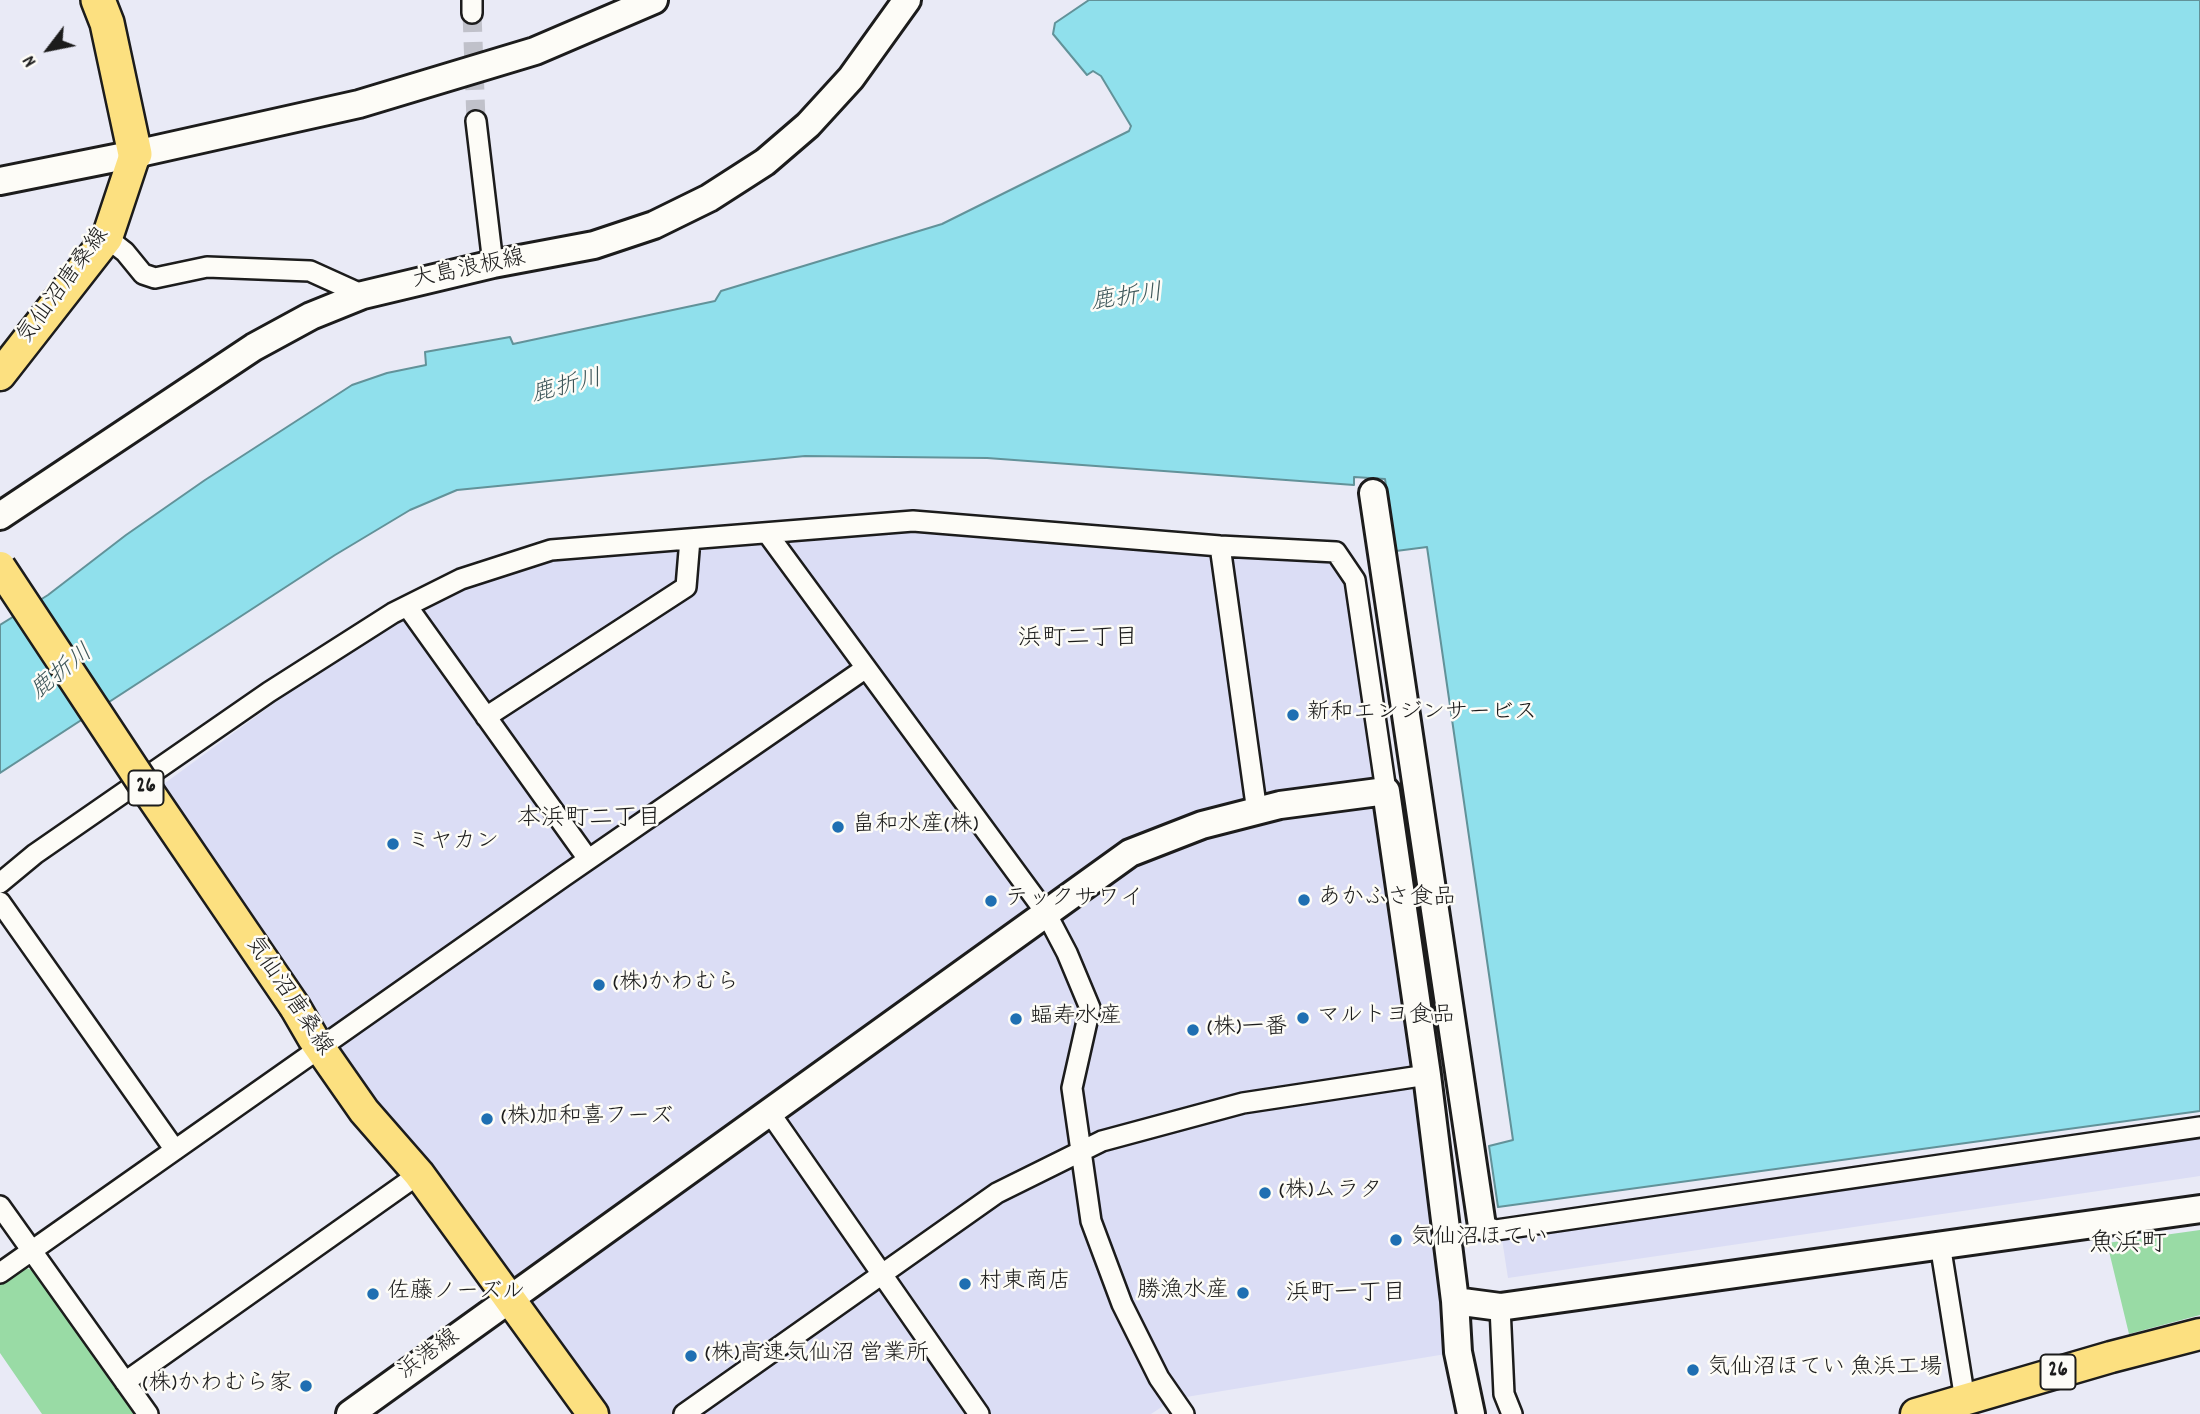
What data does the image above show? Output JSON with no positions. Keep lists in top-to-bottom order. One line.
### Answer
{"streets":{"main road":["気仙沼唐桑線","26"],"street":["大島浪板線","浜港線"]},"crossings":[["気仙沼唐桑線","浜港線"]],"districts":["浜町二丁目","本浜町二丁目","魚浜町","浜町一丁目"],"water":["鹿折川"],"places":["新和エンジンサービス","畠和水産(株)","ミヤカン","あかふさ食品","テックサワイ","(株)かわむら","マルトヨ食品","蝠寿水産","(株)一番","(株)加和喜フーズ","(株)ムラタ","気仙沼ほてい","村東商店","勝漁水産","佐藤ノーズル","(株)高速気仙沼 営業所","気仙沼ほてい 魚浜工場","(株)かわむら家"],"north":"bottom left"}
